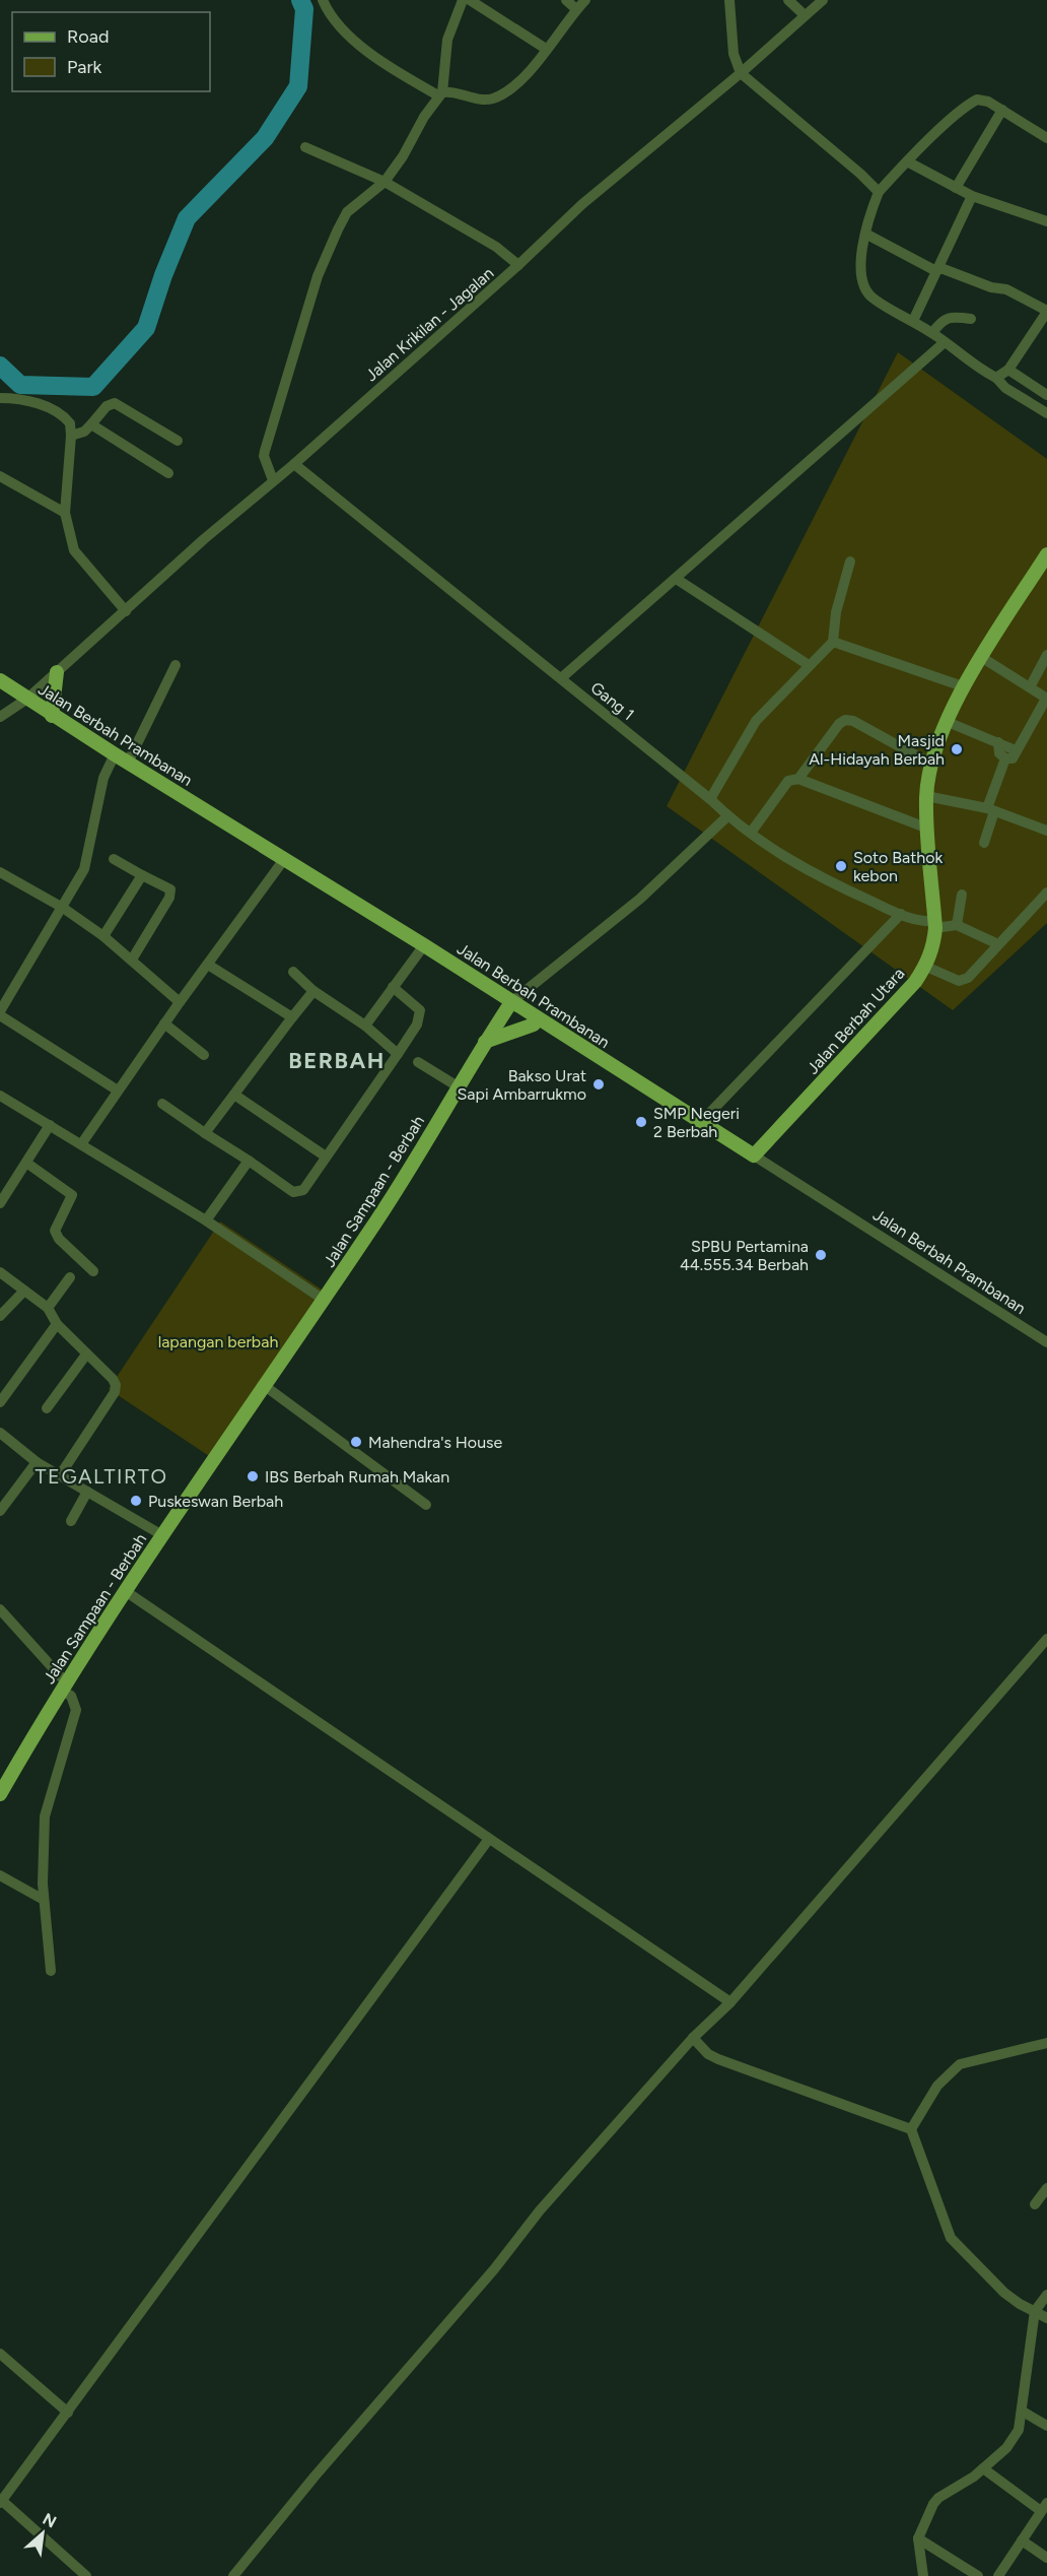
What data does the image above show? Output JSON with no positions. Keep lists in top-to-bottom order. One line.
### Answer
{"streets":{"main road":["Jalan Berbah Prambanan","Jalan Berbah Utara","Jalan Sampaan - Berbah"],"street":["Jalan Krikilan - Jagalan","Gang 1"]},"crossings":[["Jalan Krikilan - Jagalan","Gang 1"],["Jalan Krikilan - Jagalan","Jalan Berbah Prambanan"],["Gang 1","Jalan Berbah Utara"],["Jalan Berbah Prambanan","Jalan Berbah Utara"],["Jalan Berbah Prambanan","Jalan Sampaan - Berbah"]],"districts":["BERBAH","TEGALTIRTO"],"parks":["lapangan berbah"],"places":["Masjid Al-Hidayah Berbah","Soto Bathok kebon","Bakso Urat Sapi Ambarrukmo","SMP Negeri 2 Berbah","SPBU Pertamina 44.555.34 Berbah","Mahendra's House","IBS Berbah Rumah Makan","Puskeswan Berbah"],"legend":["Road","Park"],"north":"top right"}
